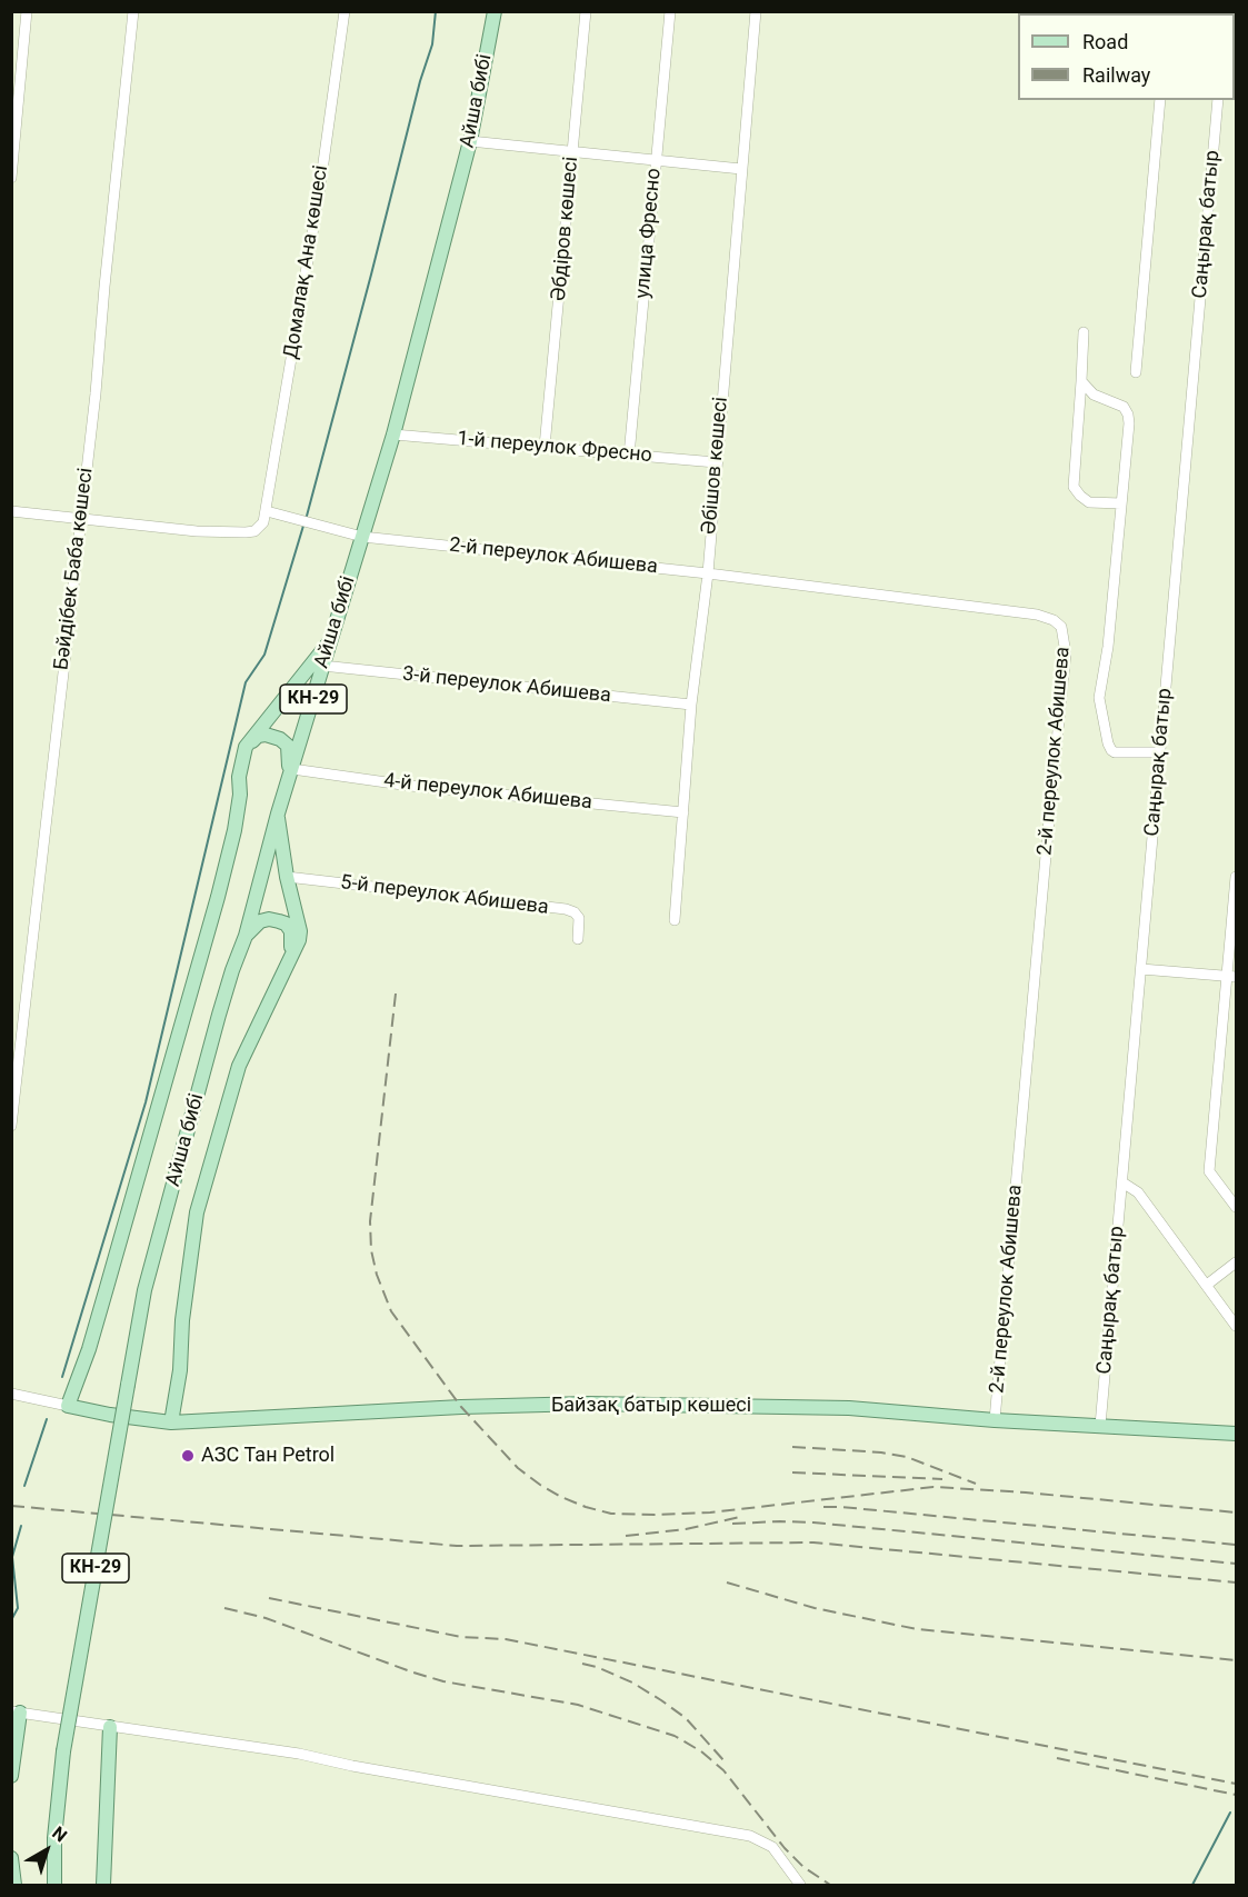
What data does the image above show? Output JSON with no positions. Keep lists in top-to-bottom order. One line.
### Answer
{"streets":{"main road":["Айша бибі","КН-29","Байзақ батыр көшесі"],"street":["Саңырақ батыр","Әбдіров көшесі","улица Фресно","Домалақ Ана көшесі","1-й переулок Фресно","Әбішов көшесі","2-й переулок Абишева","Бәйдібек Баба көшесі","3-й переулок Абишева","4-й переулок Абишева","5-й переулок Абишева"]},"crossings":[["Айша бибі","1-й переулок Фресно"],["Айша бибі","2-й переулок Абишева"],["Айша бибі","3-й переулок Абишева"],["Айша бибі","4-й переулок Абишева"],["Саңырақ батыр","Байзақ батыр көшесі"],["Әбдіров көшесі","1-й переулок Фресно"],["улица Фресно","1-й переулок Фресно"],["Домалақ Ана көшесі","2-й переулок Абишева"],["1-й переулок Фресно","Әбішов көшесі"],["Әбішов көшесі","2-й переулок Абишева"],["Әбішов көшесі","3-й переулок Абишева"],["Әбішов көшесі","4-й переулок Абишева"],["2-й переулок Абишева","Байзақ батыр көшесі"]],"places":["АЗС Тан Petrol"],"legend":["Road","Railway"],"north":"top right"}
